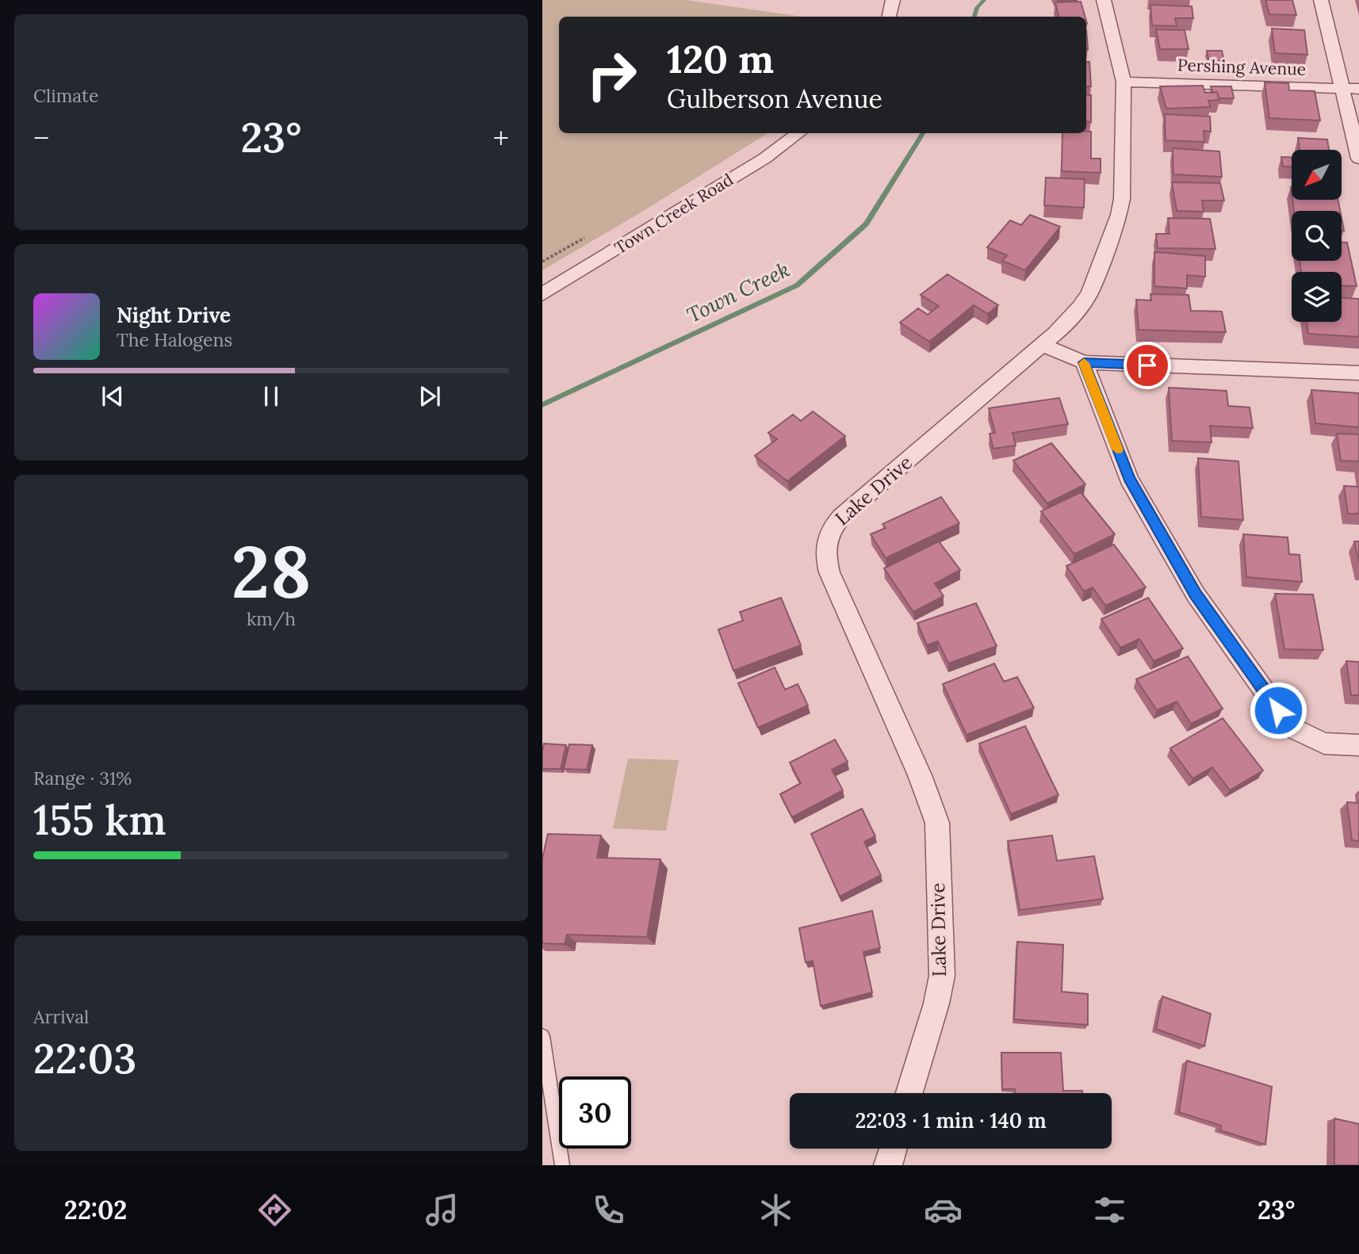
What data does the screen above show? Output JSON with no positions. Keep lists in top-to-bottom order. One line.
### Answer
{"streets":{"street":["Pershing Avenue","Town Creek Road","Lake Drive"]},"crossings":[["Pershing Avenue","Lake Drive"]],"water":["Town Creek"],"north":"bottom left","page":{"tile":["Climate",["28","km/h"],["Range · 31%","155 km"],["Arrival","22:03"]],"turn":["120 m","Gulberson Avenue"],"heat":["−","23°","+"],"song":["Night Drive","The Halogens"],"limit":"30","trip":"22:03 · 1 min · 140 m","tabs":["22:02","23°"]}}
